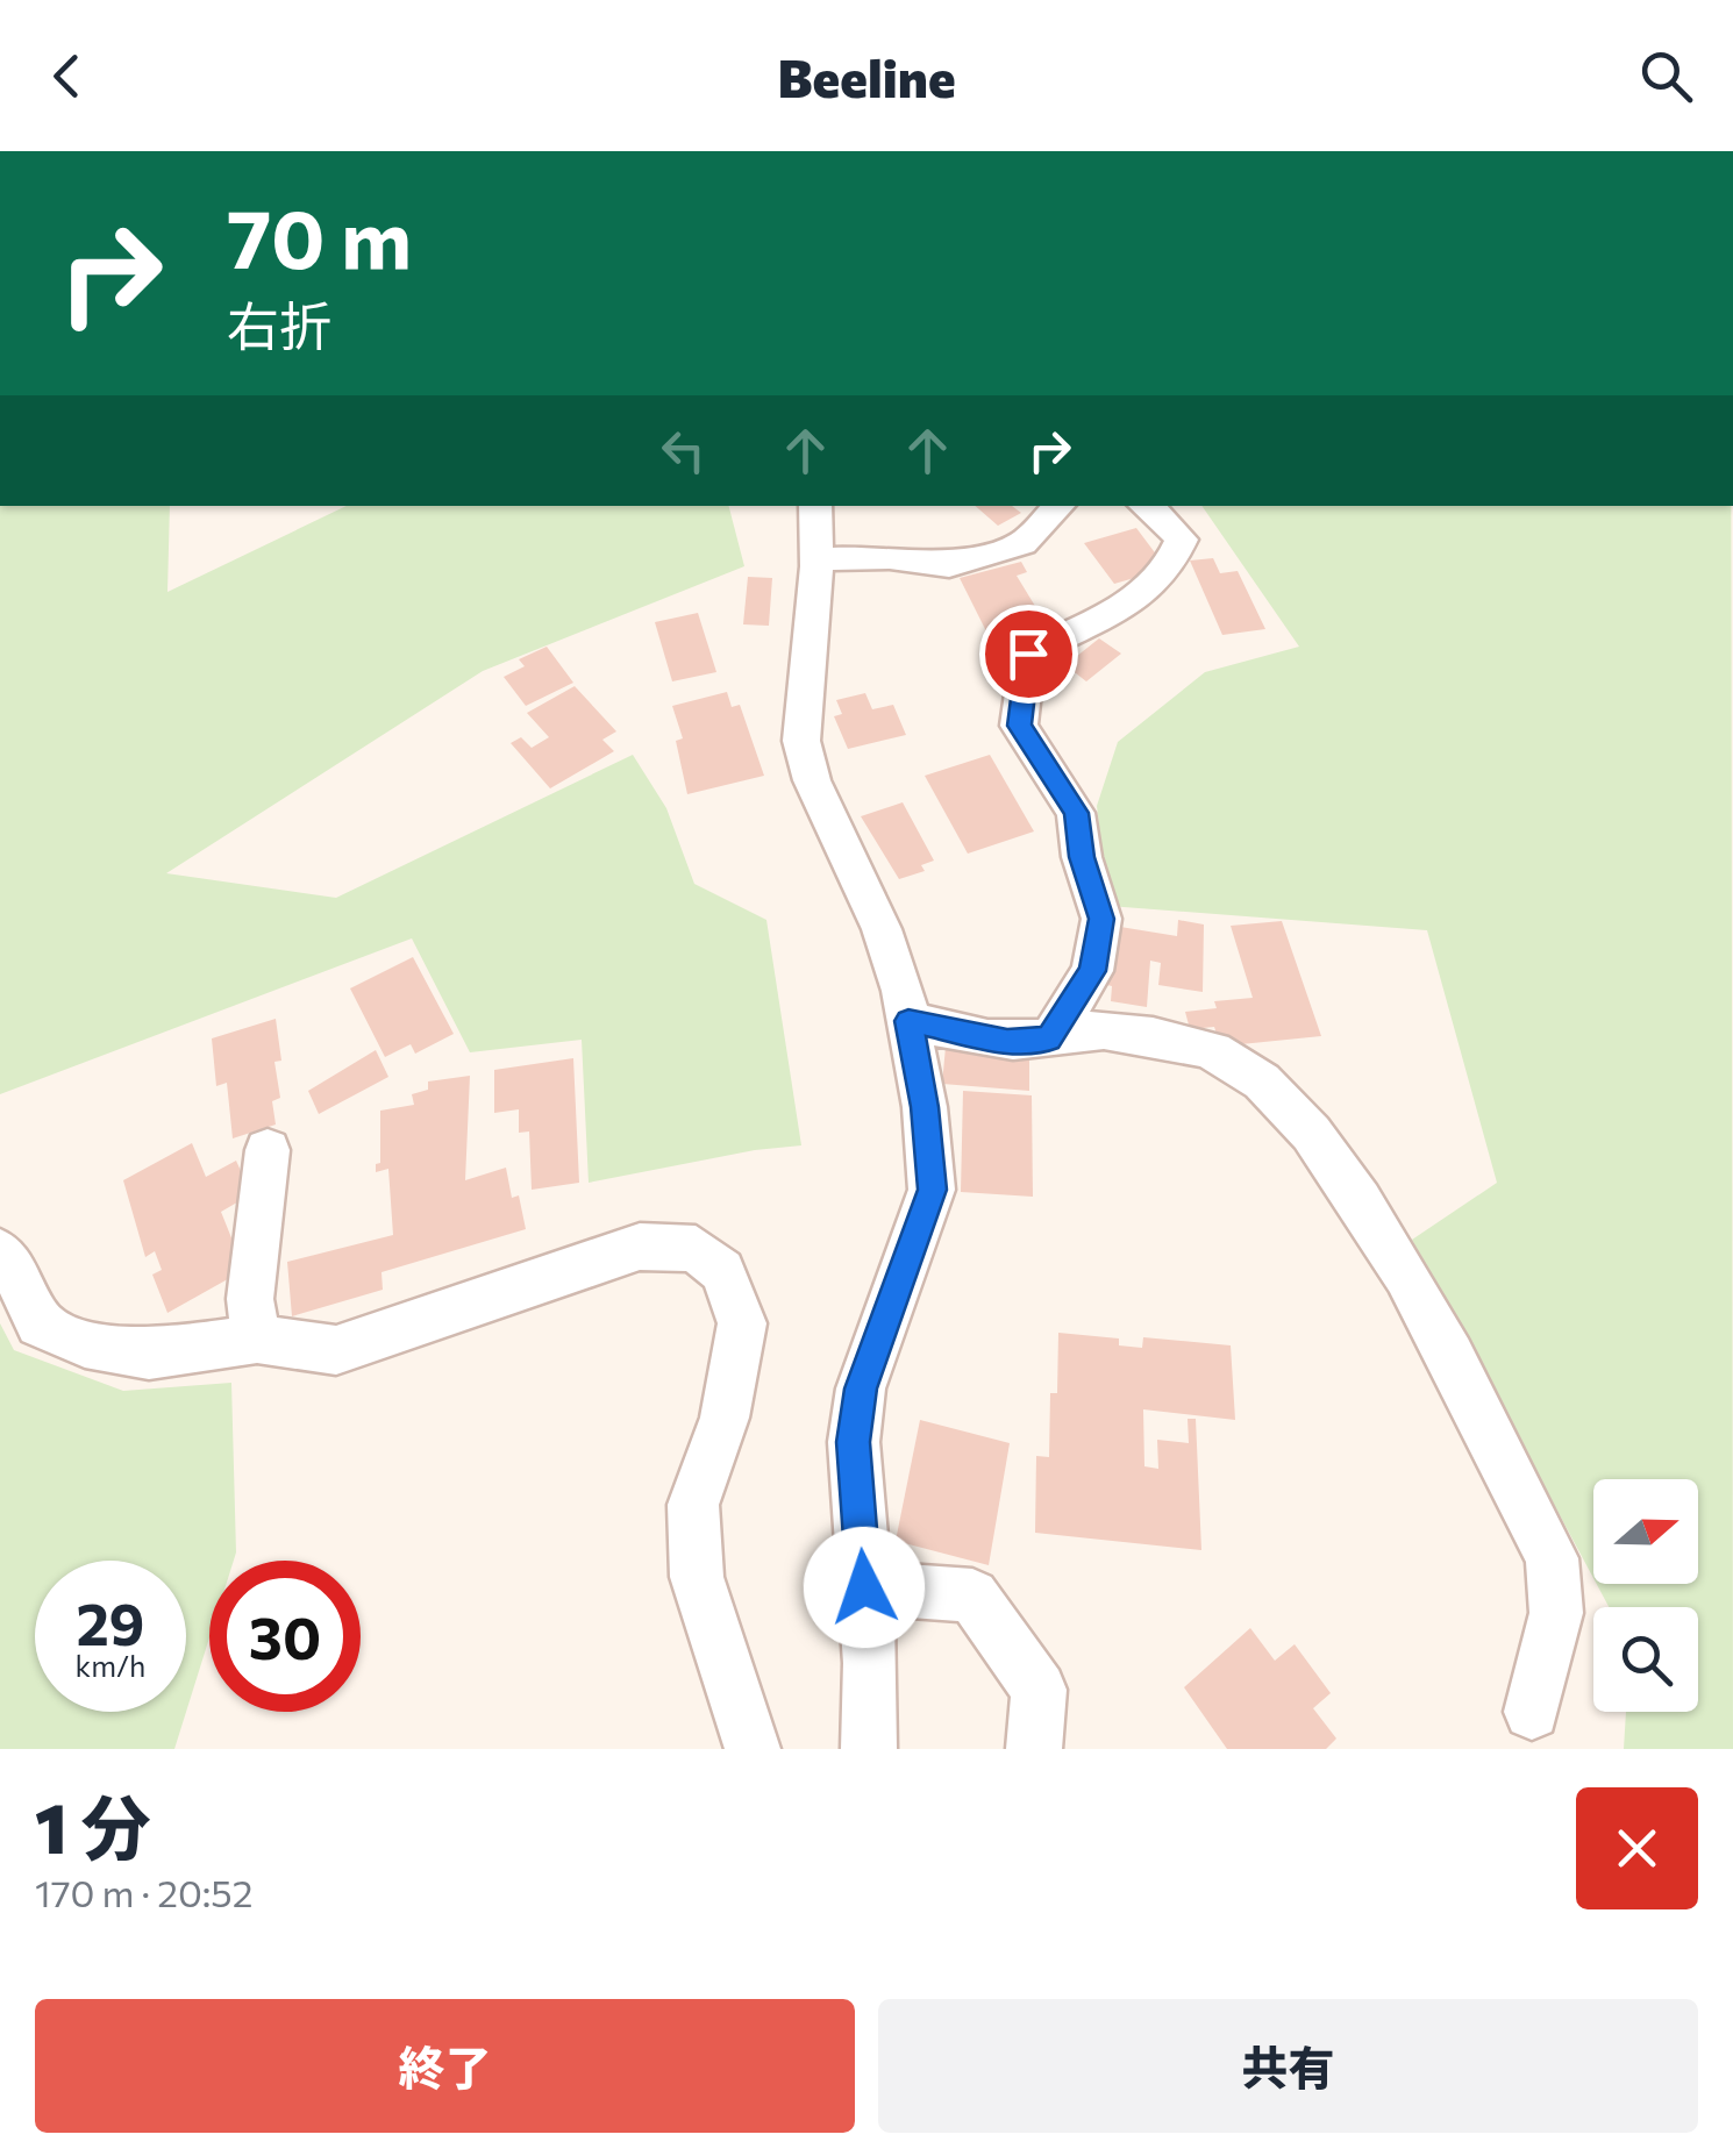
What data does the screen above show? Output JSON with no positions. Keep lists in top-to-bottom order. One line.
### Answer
{"north":"right","page":{"header":"Beeline","turn":["70 m","右折"],"speed":"29 km/h","limit":"30","heading":["1 分","170 m · 20:52"],"buttons":["終了","共有"]}}
